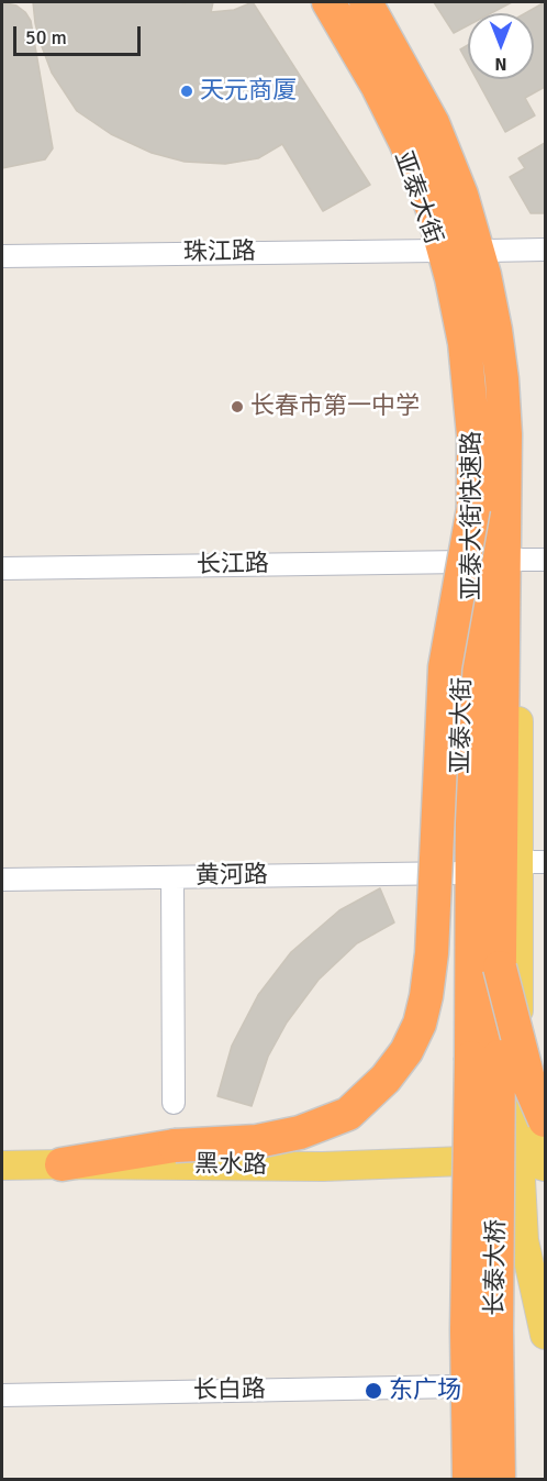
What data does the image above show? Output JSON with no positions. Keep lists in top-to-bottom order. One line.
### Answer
{"streets":{"highway":["亚泰大街快速路","长泰大桥"],"main road":["亚泰大街","黑水路"],"street":["珠江路","长江路","黄河路","长白路"]},"crossings":[["亚泰大街","珠江路"],["亚泰大街","长江路"],["亚泰大街","黄河路"],["亚泰大街","黑水路"],["亚泰大街快速路","长泰大桥"]],"places":["天元商厦","长春市第一中学","东广场"],"scale_bar":"50 m","north":"bottom"}
